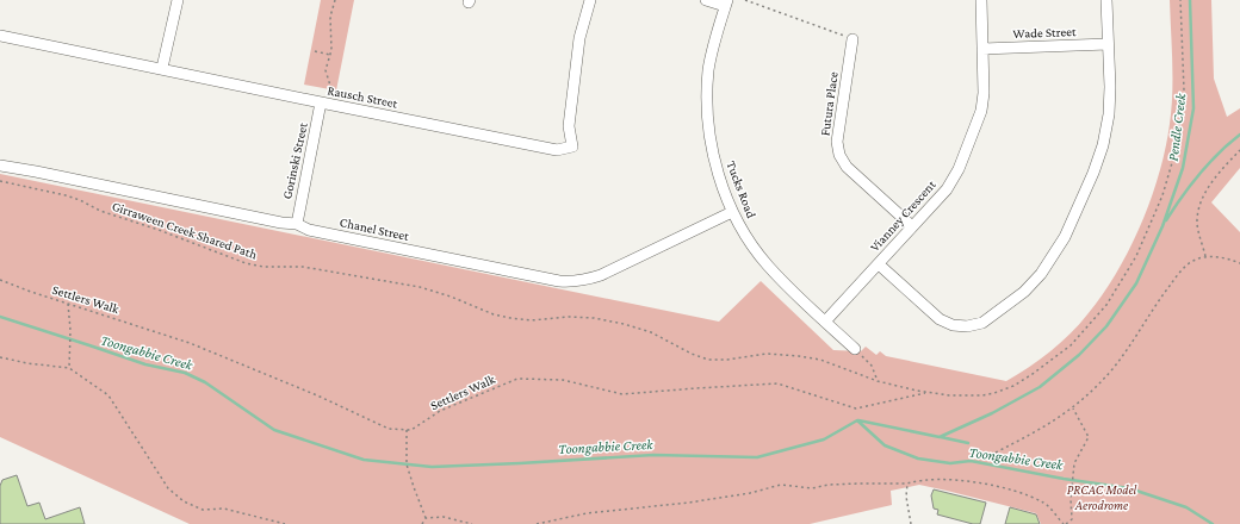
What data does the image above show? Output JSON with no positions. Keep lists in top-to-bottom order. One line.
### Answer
{"streets":{"street":["Wade Street","Rausch Street","Futura Place","Gorinski Street","Tucks Road","Vianney Crescent","Chanel Street"],"path":["Girraween Creek Shared Path","Settlers Walk"]},"crossings":[["Wade Street","Vianney Crescent"],["Rausch Street","Gorinski Street"],["Futura Place","Vianney Crescent"],["Gorinski Street","Chanel Street"],["Tucks Road","Vianney Crescent"],["Tucks Road","Chanel Street"],["Girraween Creek Shared Path","Settlers Walk"]],"water":["Pendle Creek","Toongabbie Creek"],"parks":["PRCAC Model Aerodrome"]}
